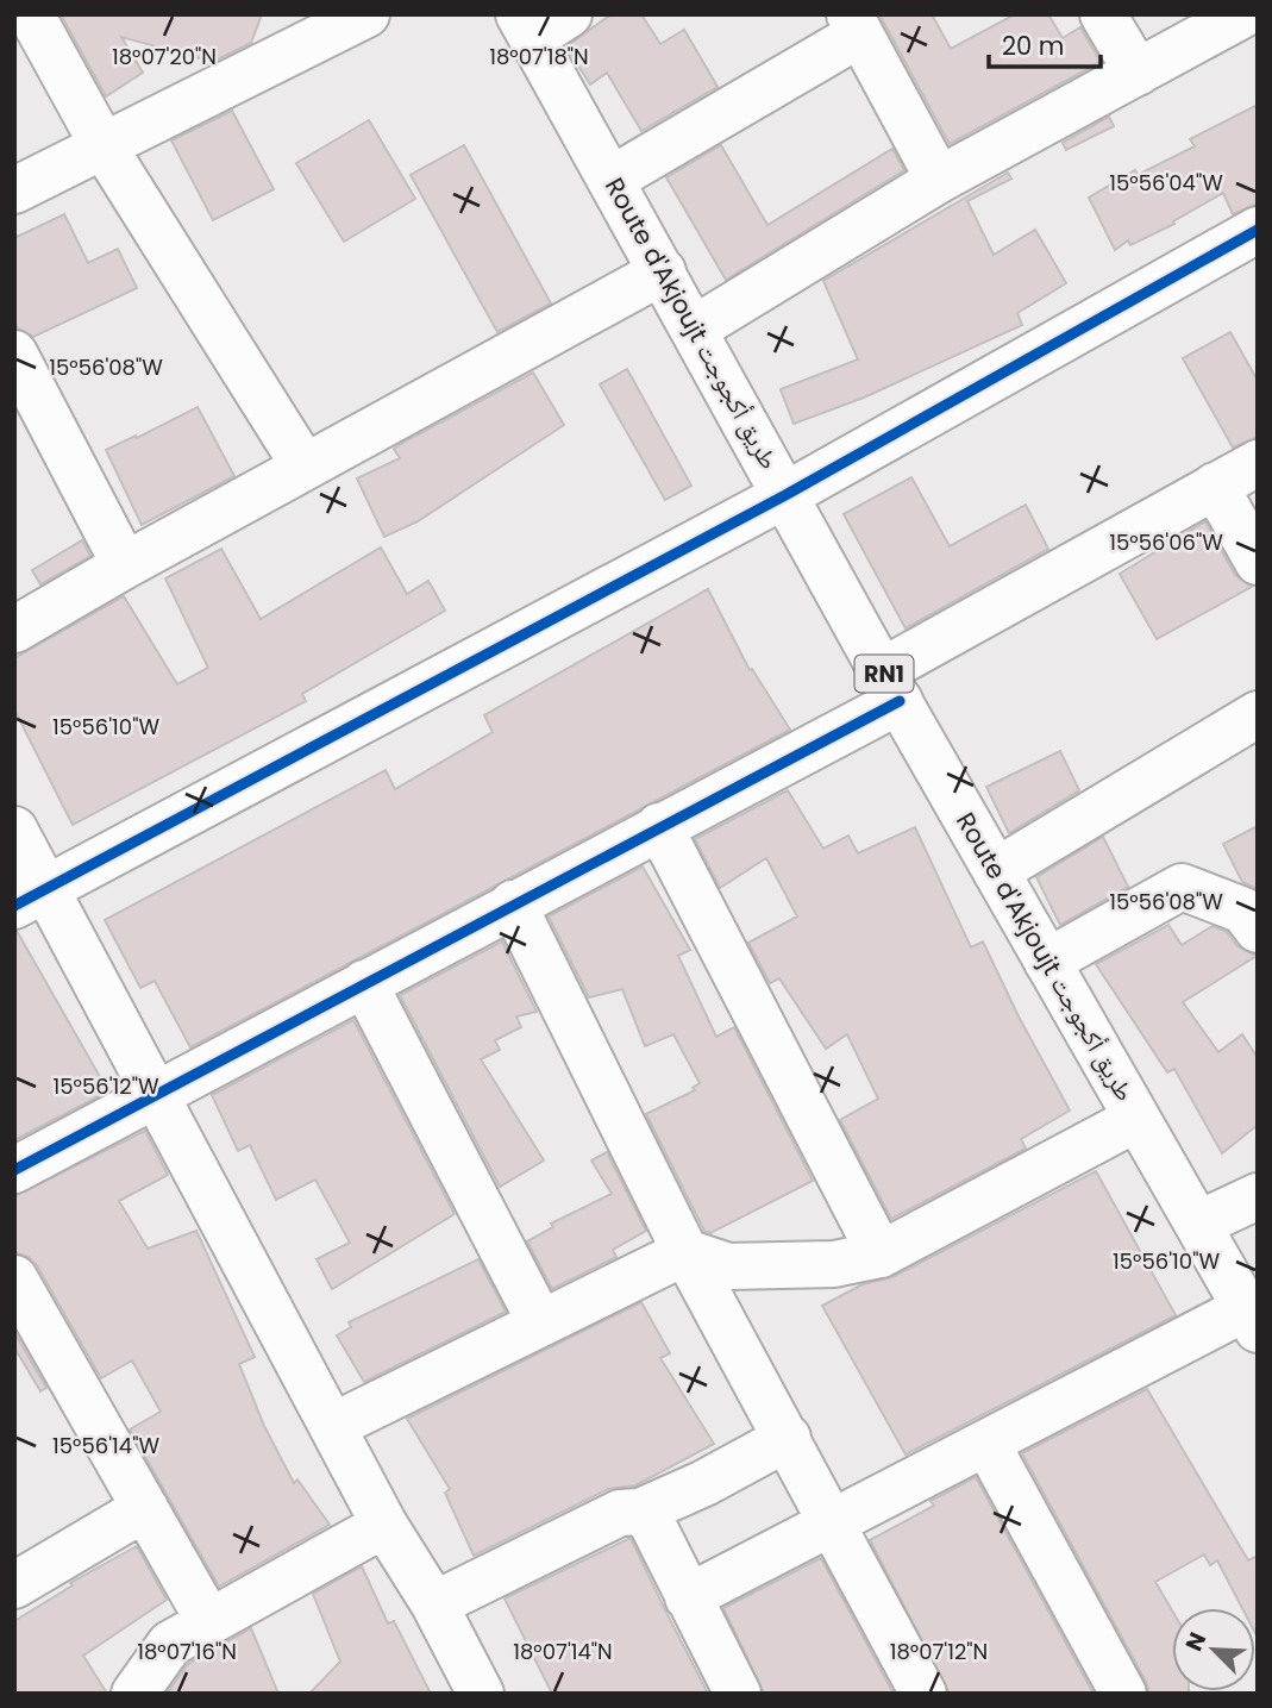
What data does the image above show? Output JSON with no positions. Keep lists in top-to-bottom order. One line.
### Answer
{"streets":{"main road":["Route d'Akjoujt طريق أكجوجت","RN1"]},"scale_bar":"20 m","north":"top left","coordinates":["18°07'18\"N","18°07'20\"N","15°56'04\"W","15°56'08\"W","15°56'06\"W","15°56'10\"W","15°56'12\"W","15°56'14\"W","18°07'16\"N","18°07'14\"N","18°07'12\"N"]}
